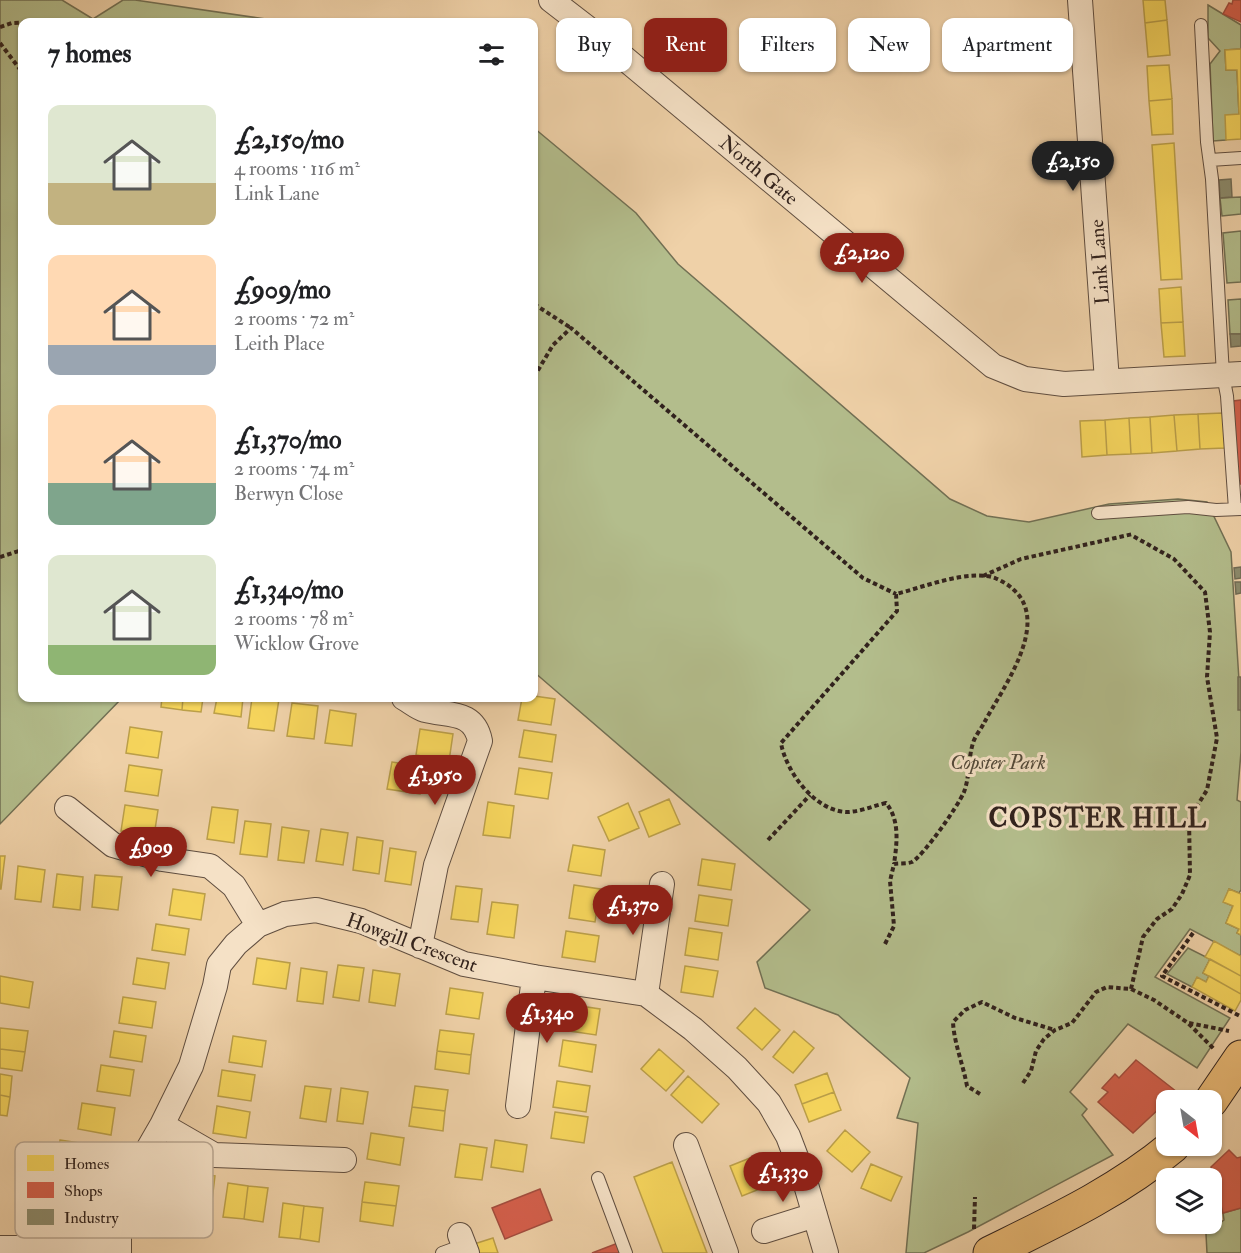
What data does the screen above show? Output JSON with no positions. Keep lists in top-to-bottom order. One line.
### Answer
{"streets":{"street":["North Gate","Link Lane","Howgill Crescent"]},"crossings":[["North Gate","Link Lane"]],"districts":["COPSTER HILL"],"parks":["Copster Park"],"legend":["Homes","Shops","Industry"],"north":"bottom right","page":{"chip":["Buy","Rent","Filters","New","Apartment"],"heading":"7 homes","list":[{"name":"£2,150/mo","note":"4 rooms · 116 m² · Link Lane"},{"name":"£909/mo","note":"2 rooms · 72 m² · Leith Place"},{"name":"£1,370/mo","note":"2 rooms · 74 m² · Berwyn Close"},{"name":"£1,340/mo","note":"2 rooms · 78 m² · Wicklow Grove"}],"price":["£2,150","£2,120","£1,950","£909","£1,370","£1,340","£1,330"]}}
